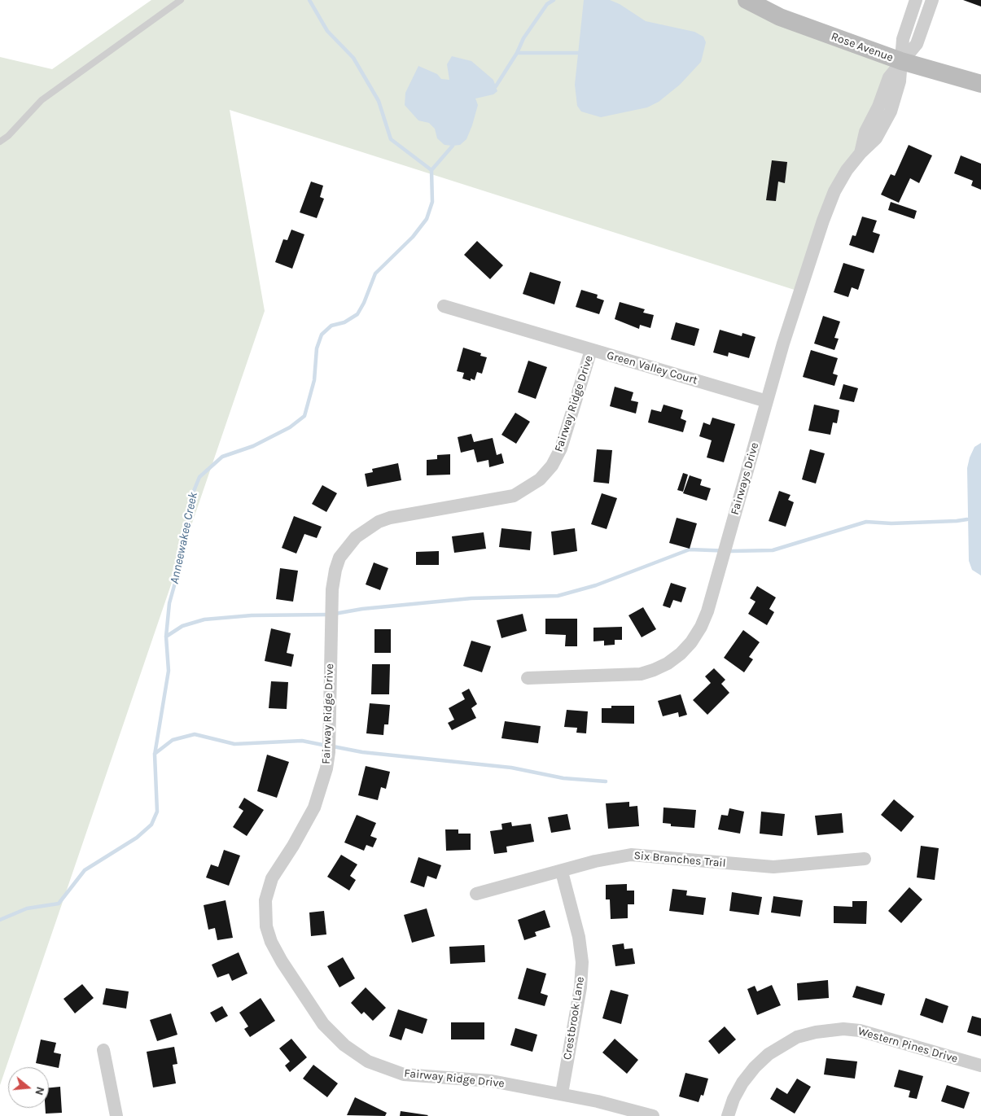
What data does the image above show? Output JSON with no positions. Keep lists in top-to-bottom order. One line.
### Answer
{"streets":{"street":["Rose Avenue","Green Valley Court","Fairway Ridge Drive","Fairways Drive","Six Branches Trail","Crestbrook Lane","Western Pines Drive"]},"crossings":[["Rose Avenue","Fairways Drive"],["Green Valley Court","Fairway Ridge Drive"],["Green Valley Court","Fairways Drive"],["Fairway Ridge Drive","Crestbrook Lane"],["Six Branches Trail","Crestbrook Lane"]],"water":["Anneewakee Creek"],"north":"right"}
